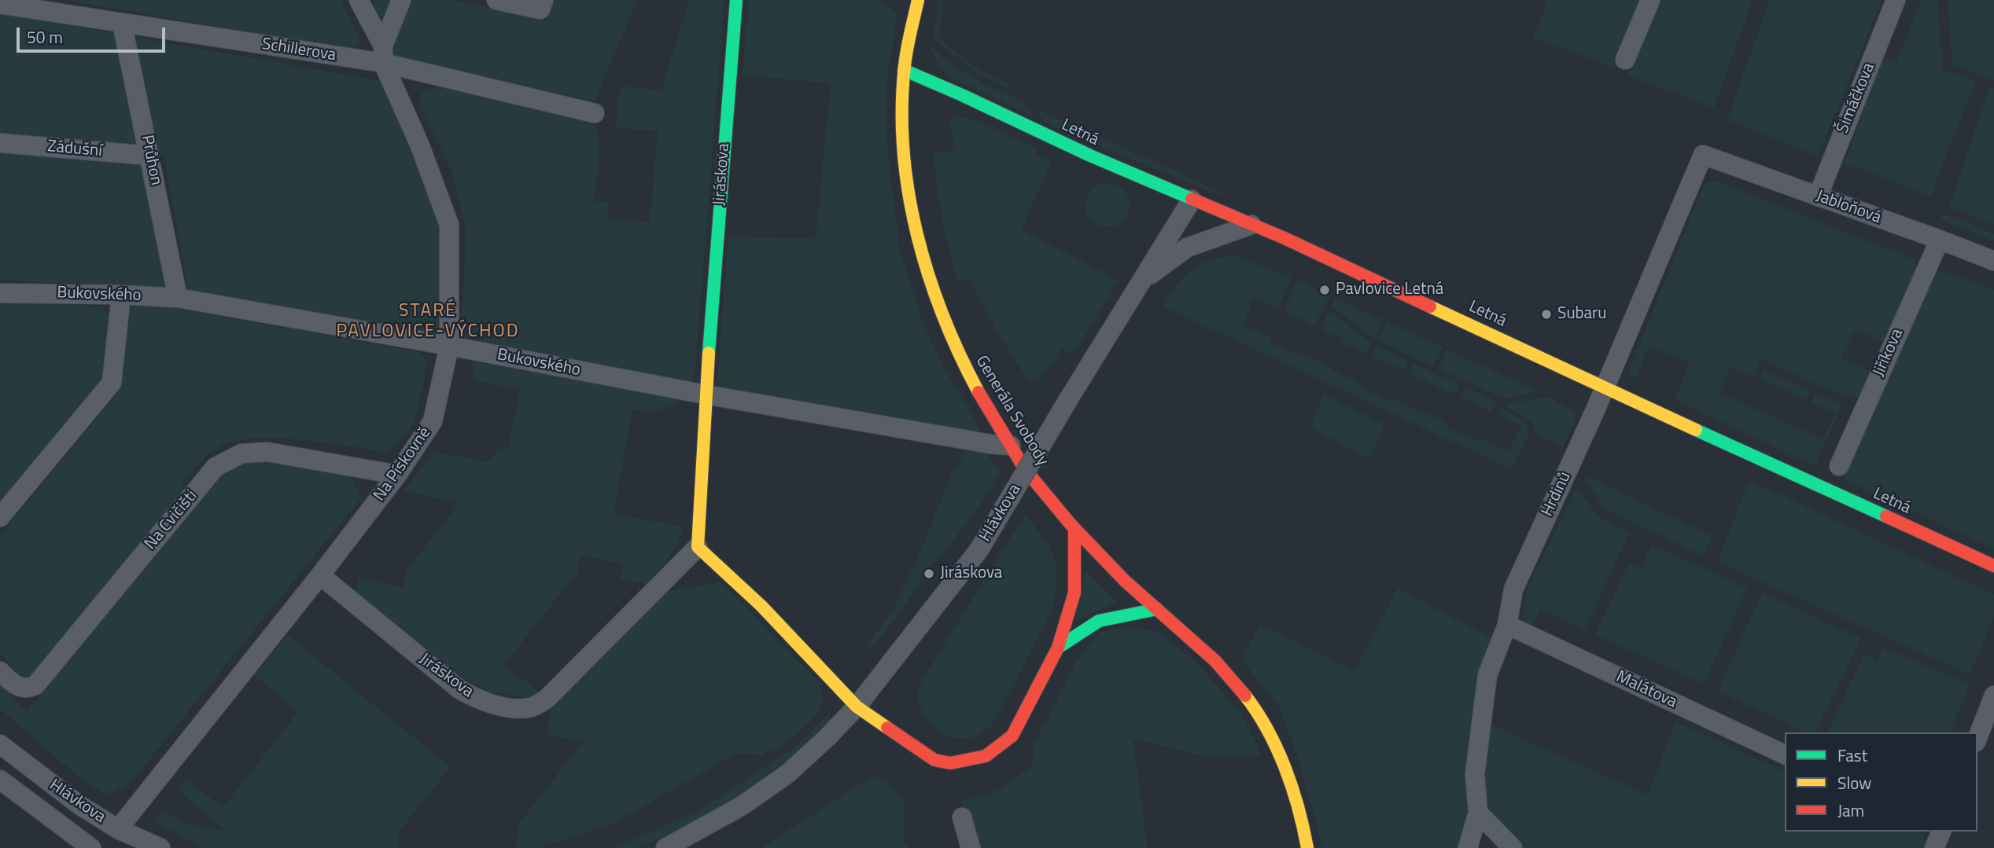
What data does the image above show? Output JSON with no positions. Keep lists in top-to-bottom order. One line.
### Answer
{"streets":{"street":["Schillerova","Šimáčkova","Letná","Zádušní","Průhon","Jiráskova","Jabloňová","Bukovského","Jiříkova","Generála Svobody","Na Pískovně","Hrdinů","Hlávkova","Na Cvičišti","Malátova"]},"crossings":[["Schillerova","Průhon"],["Schillerova","Na Pískovně"],["Šimáčkova","Jabloňová"],["Letná","Generála Svobody"],["Letná","Hrdinů"],["Letná","Hlávkova"],["Zádušní","Průhon"],["Průhon","Bukovského"],["Jiráskova","Bukovského"],["Jiráskova","Na Pískovně"],["Jabloňová","Jiříkova"],["Jabloňová","Hrdinů"],["Bukovského","Generála Svobody"],["Bukovského","Na Pískovně"],["Na Pískovně","Hlávkova"],["Na Pískovně","Na Cvičišti"],["Hrdinů","Malátova"]],"districts":["STARÉ PAVLOVICE-VÝCHOD"],"places":["Pavlovice Letná","Subaru","Jiráskova"],"legend":["Fast","Slow","Jam"],"scale_bar":"50 m"}
